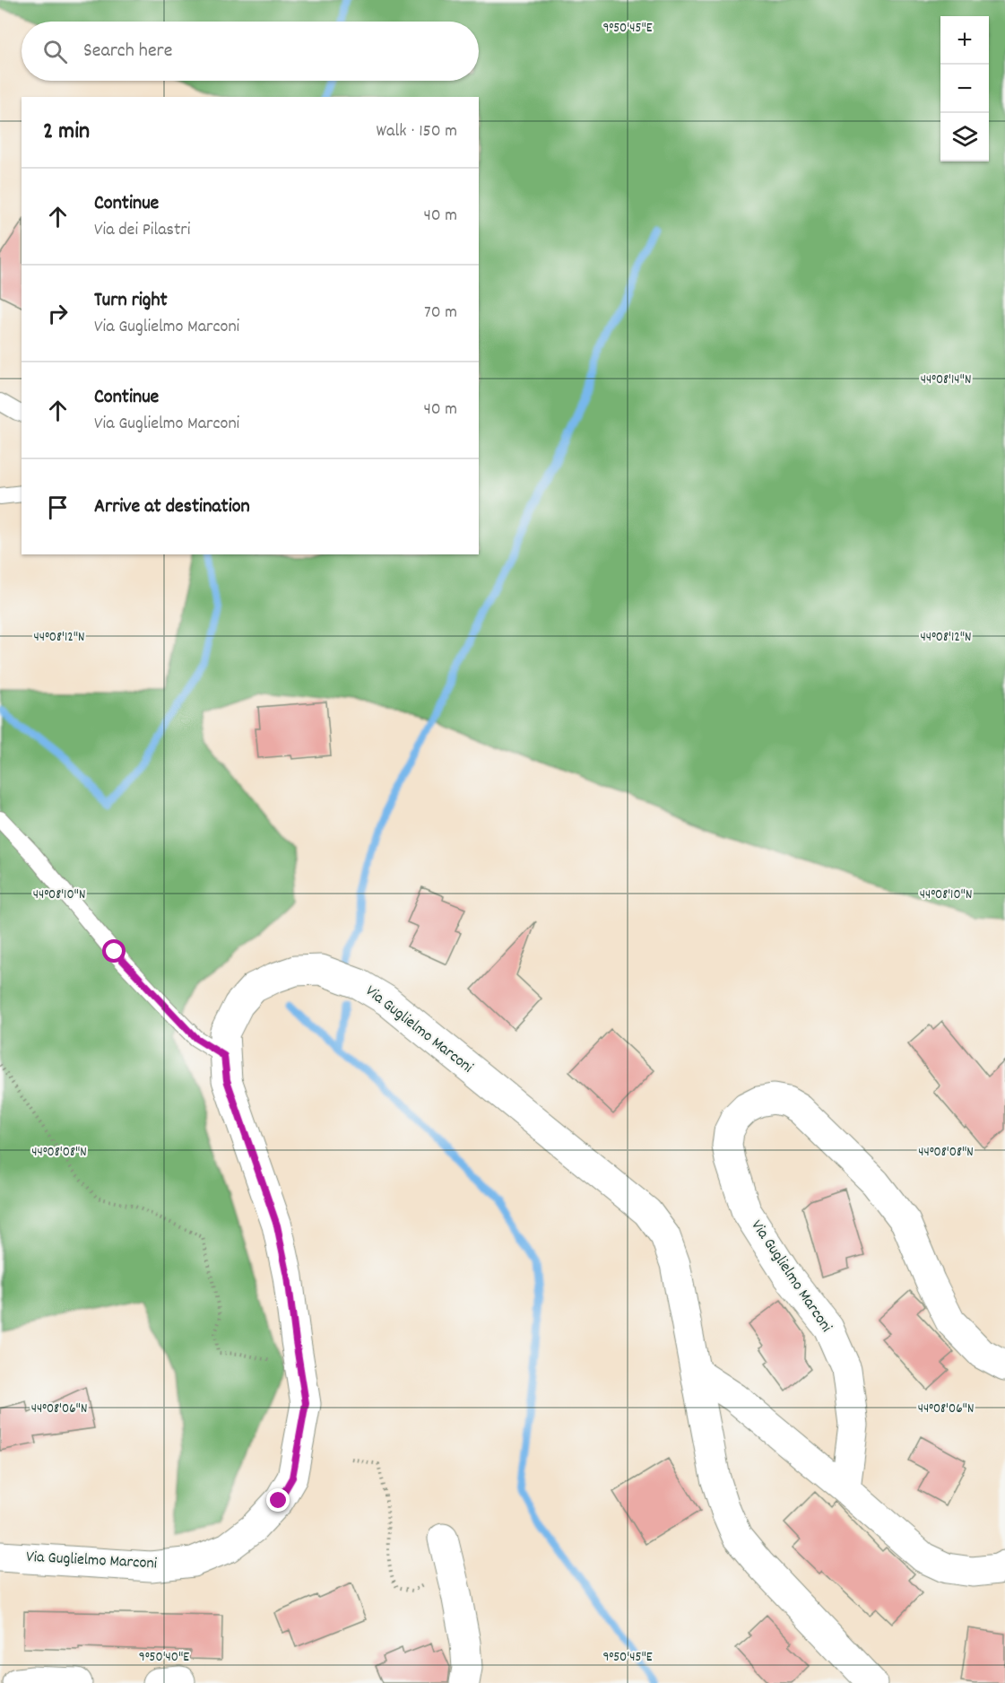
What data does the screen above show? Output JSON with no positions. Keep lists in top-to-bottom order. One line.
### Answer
{"streets":{"street":["Via Guglielmo Marconi"]},"page":{"map_buttons":["+","−"],"search":"Search here","heading":["2 min","Walk · 150 m"],"list":[["Continue","Via dei Pilastri","40 m"],["Turn right","Via Guglielmo Marconi","70 m"],["Continue","Via Guglielmo Marconi","40 m"],"Arrive at destination"]},"coordinates":["9°50'45\"E","44°08'14\"N","44°08'12\"N","44°08'10\"N","44°08'08\"N","44°08'06\"N","9°50'40\"E"]}
